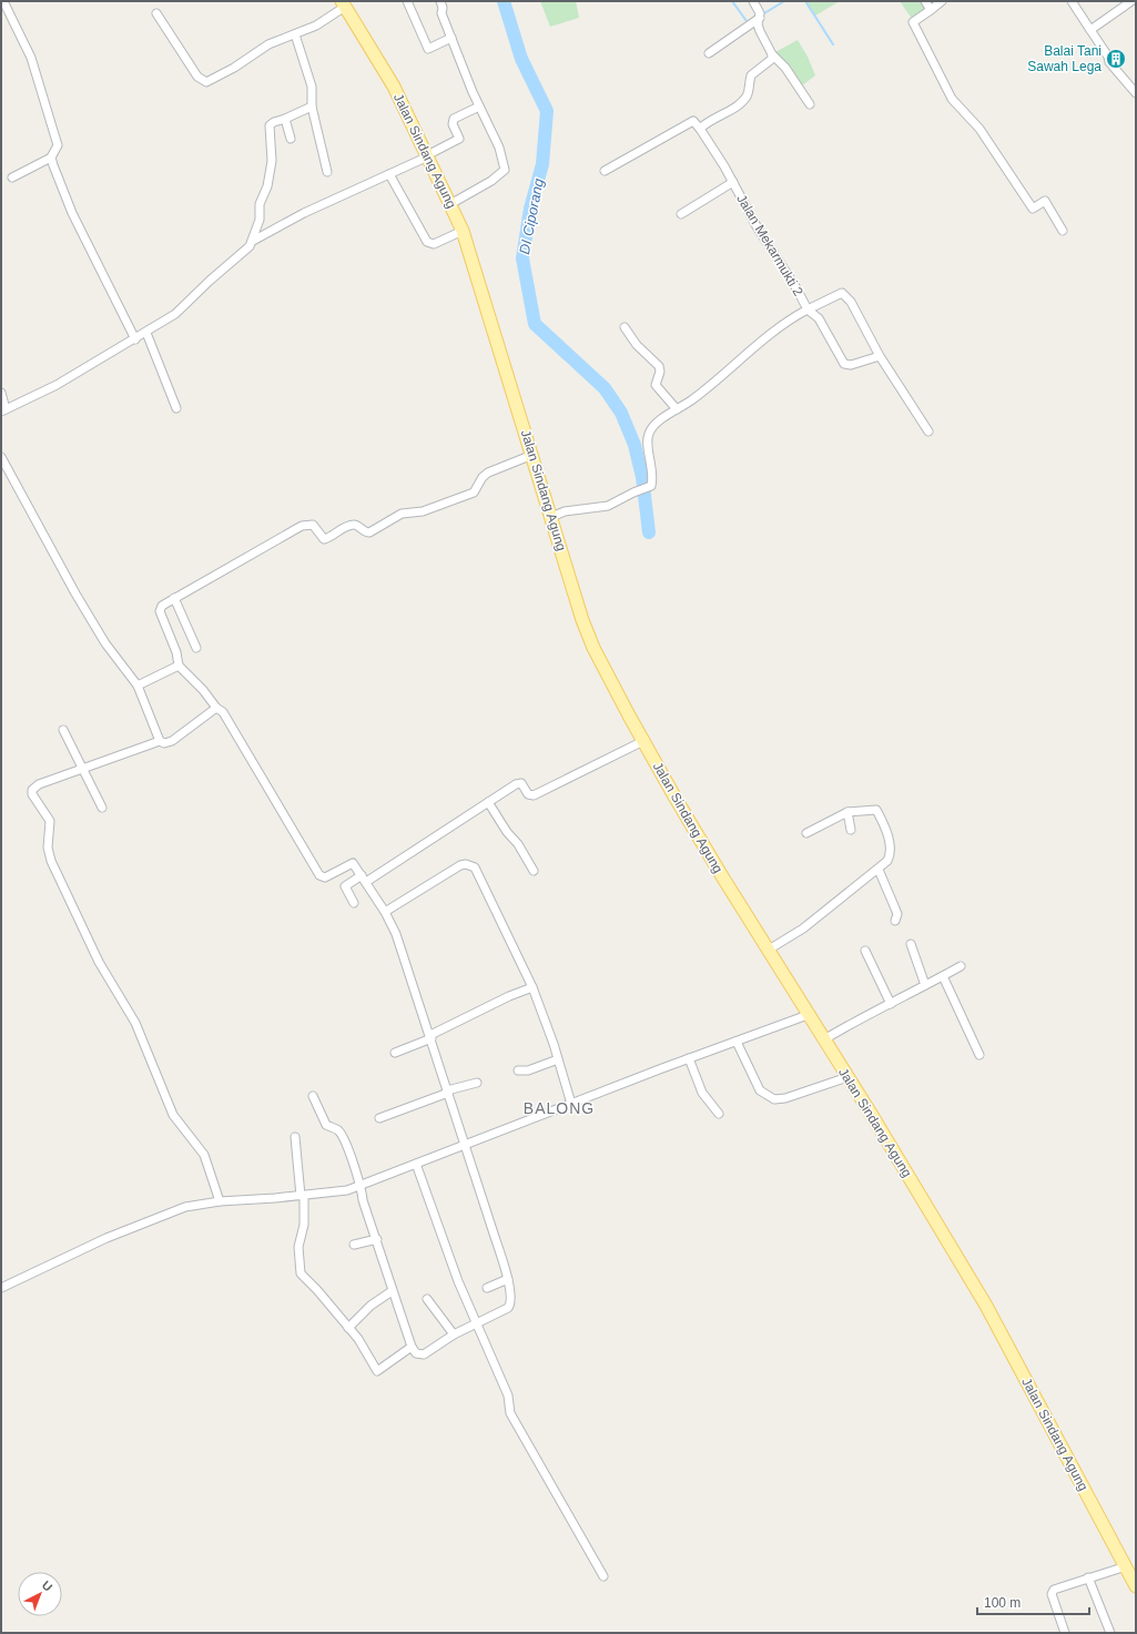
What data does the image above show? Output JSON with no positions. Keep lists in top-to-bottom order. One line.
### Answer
{"streets":{"main road":["Jalan Sindang Agung"],"street":["Jalan Mekarmukti 2"]},"crossings":[["Jalan Sindang Agung","Jalan Mekarmukti 2"]],"districts":["BALONG"],"water":["DI Ciporang"],"places":{"building":["Balai Tani Sawah Lega"]},"scale_bar":"100 m","north":"top right"}
